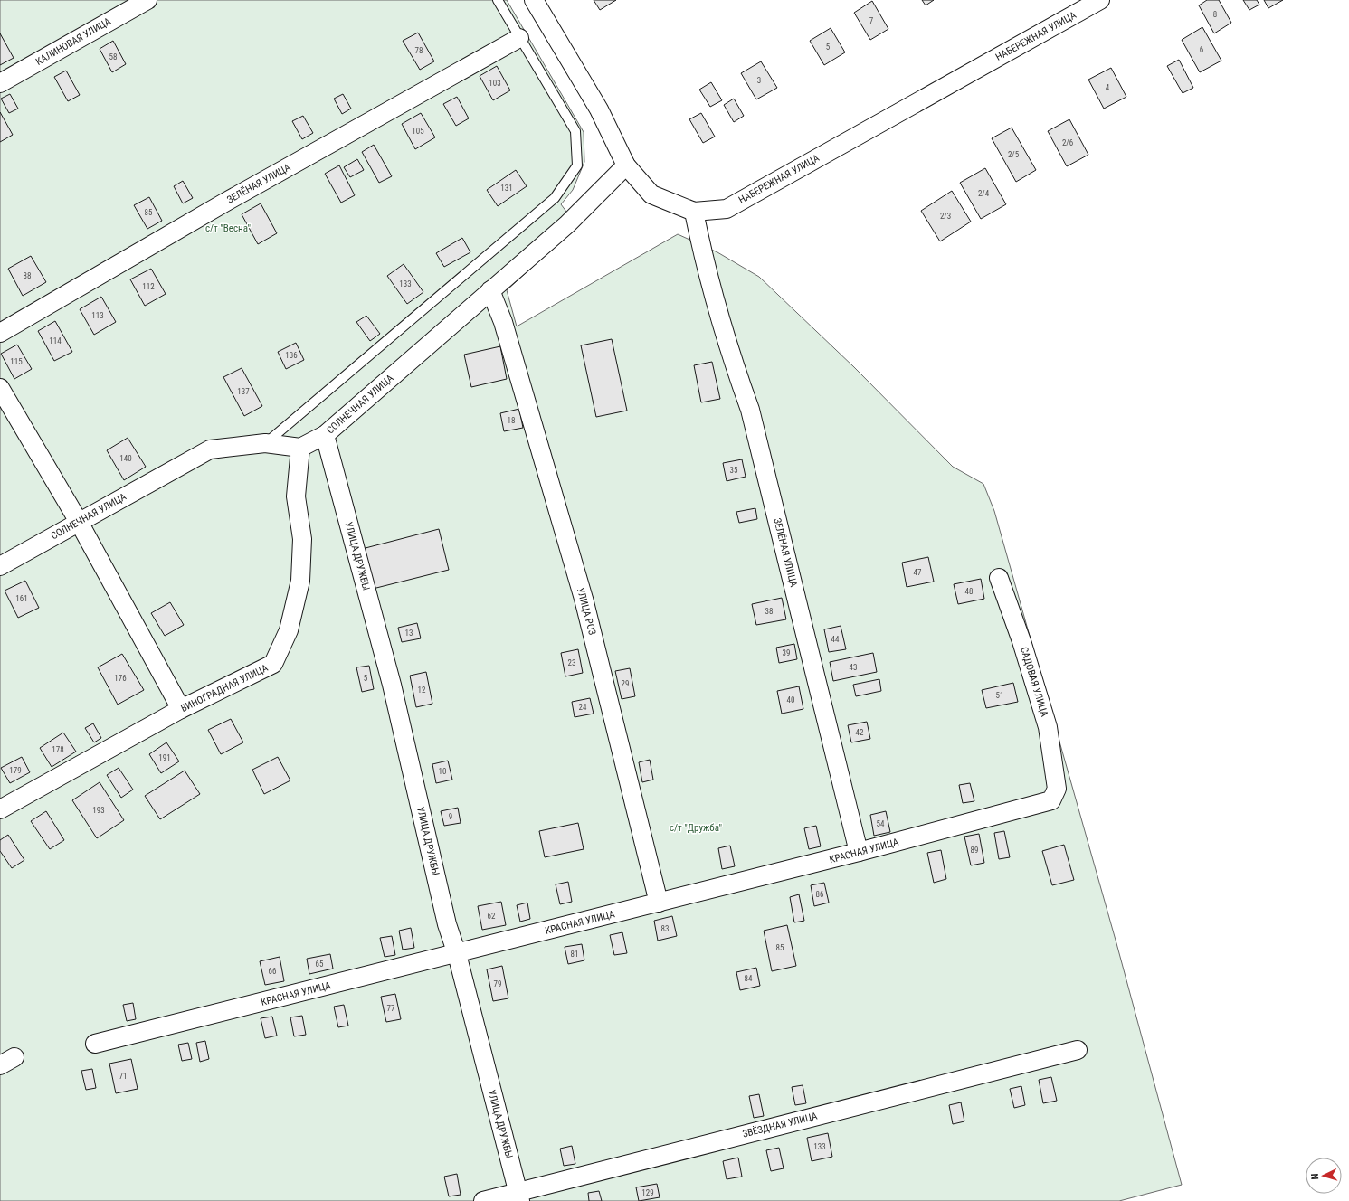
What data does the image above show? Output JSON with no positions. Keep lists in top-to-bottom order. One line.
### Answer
{"streets":{"street":["НАБЕРЕЖНАЯ УЛИЦА","КАЛИНОВАЯ УЛИЦА","ЗЕЛЁНАЯ УЛИЦА","СОЛНЕЧНАЯ УЛИЦА","УЛИЦА ДРУЖБЫ","УЛИЦА РОЗ","САДОВАЯ УЛИЦА","ВИНОГРАДНАЯ УЛИЦА","КРАСНАЯ УЛИЦА","ЗВЁЗДНАЯ УЛИЦА"]},"crossings":[["НАБЕРЕЖНАЯ УЛИЦА","ЗЕЛЁНАЯ УЛИЦА"],["НАБЕРЕЖНАЯ УЛИЦА","СОЛНЕЧНАЯ УЛИЦА"],["ЗЕЛЁНАЯ УЛИЦА","КРАСНАЯ УЛИЦА"],["СОЛНЕЧНАЯ УЛИЦА","УЛИЦА ДРУЖБЫ"],["СОЛНЕЧНАЯ УЛИЦА","УЛИЦА РОЗ"],["СОЛНЕЧНАЯ УЛИЦА","ВИНОГРАДНАЯ УЛИЦА"],["УЛИЦА ДРУЖБЫ","КРАСНАЯ УЛИЦА"],["УЛИЦА ДРУЖБЫ","ЗВЁЗДНАЯ УЛИЦА"],["УЛИЦА РОЗ","КРАСНАЯ УЛИЦА"],["САДОВАЯ УЛИЦА","КРАСНАЯ УЛИЦА"]],"parks":["с/т \"Весна\"","с/т \"Дружба\""],"house_numbers":["8","7","5","6","78","58","3","103","4","105","2/6","2/5","131","2/4","85","2/3","88","133","112","113","114","136","115","137","18","140","35","47","48","161","38","13","44","39","23","43","176","5","29","12","51","40","24","42","178","191","179","10","193","9","54","89","86","62","83","85","81","65","66","84","79","77","71","133","129"],"north":"left"}
